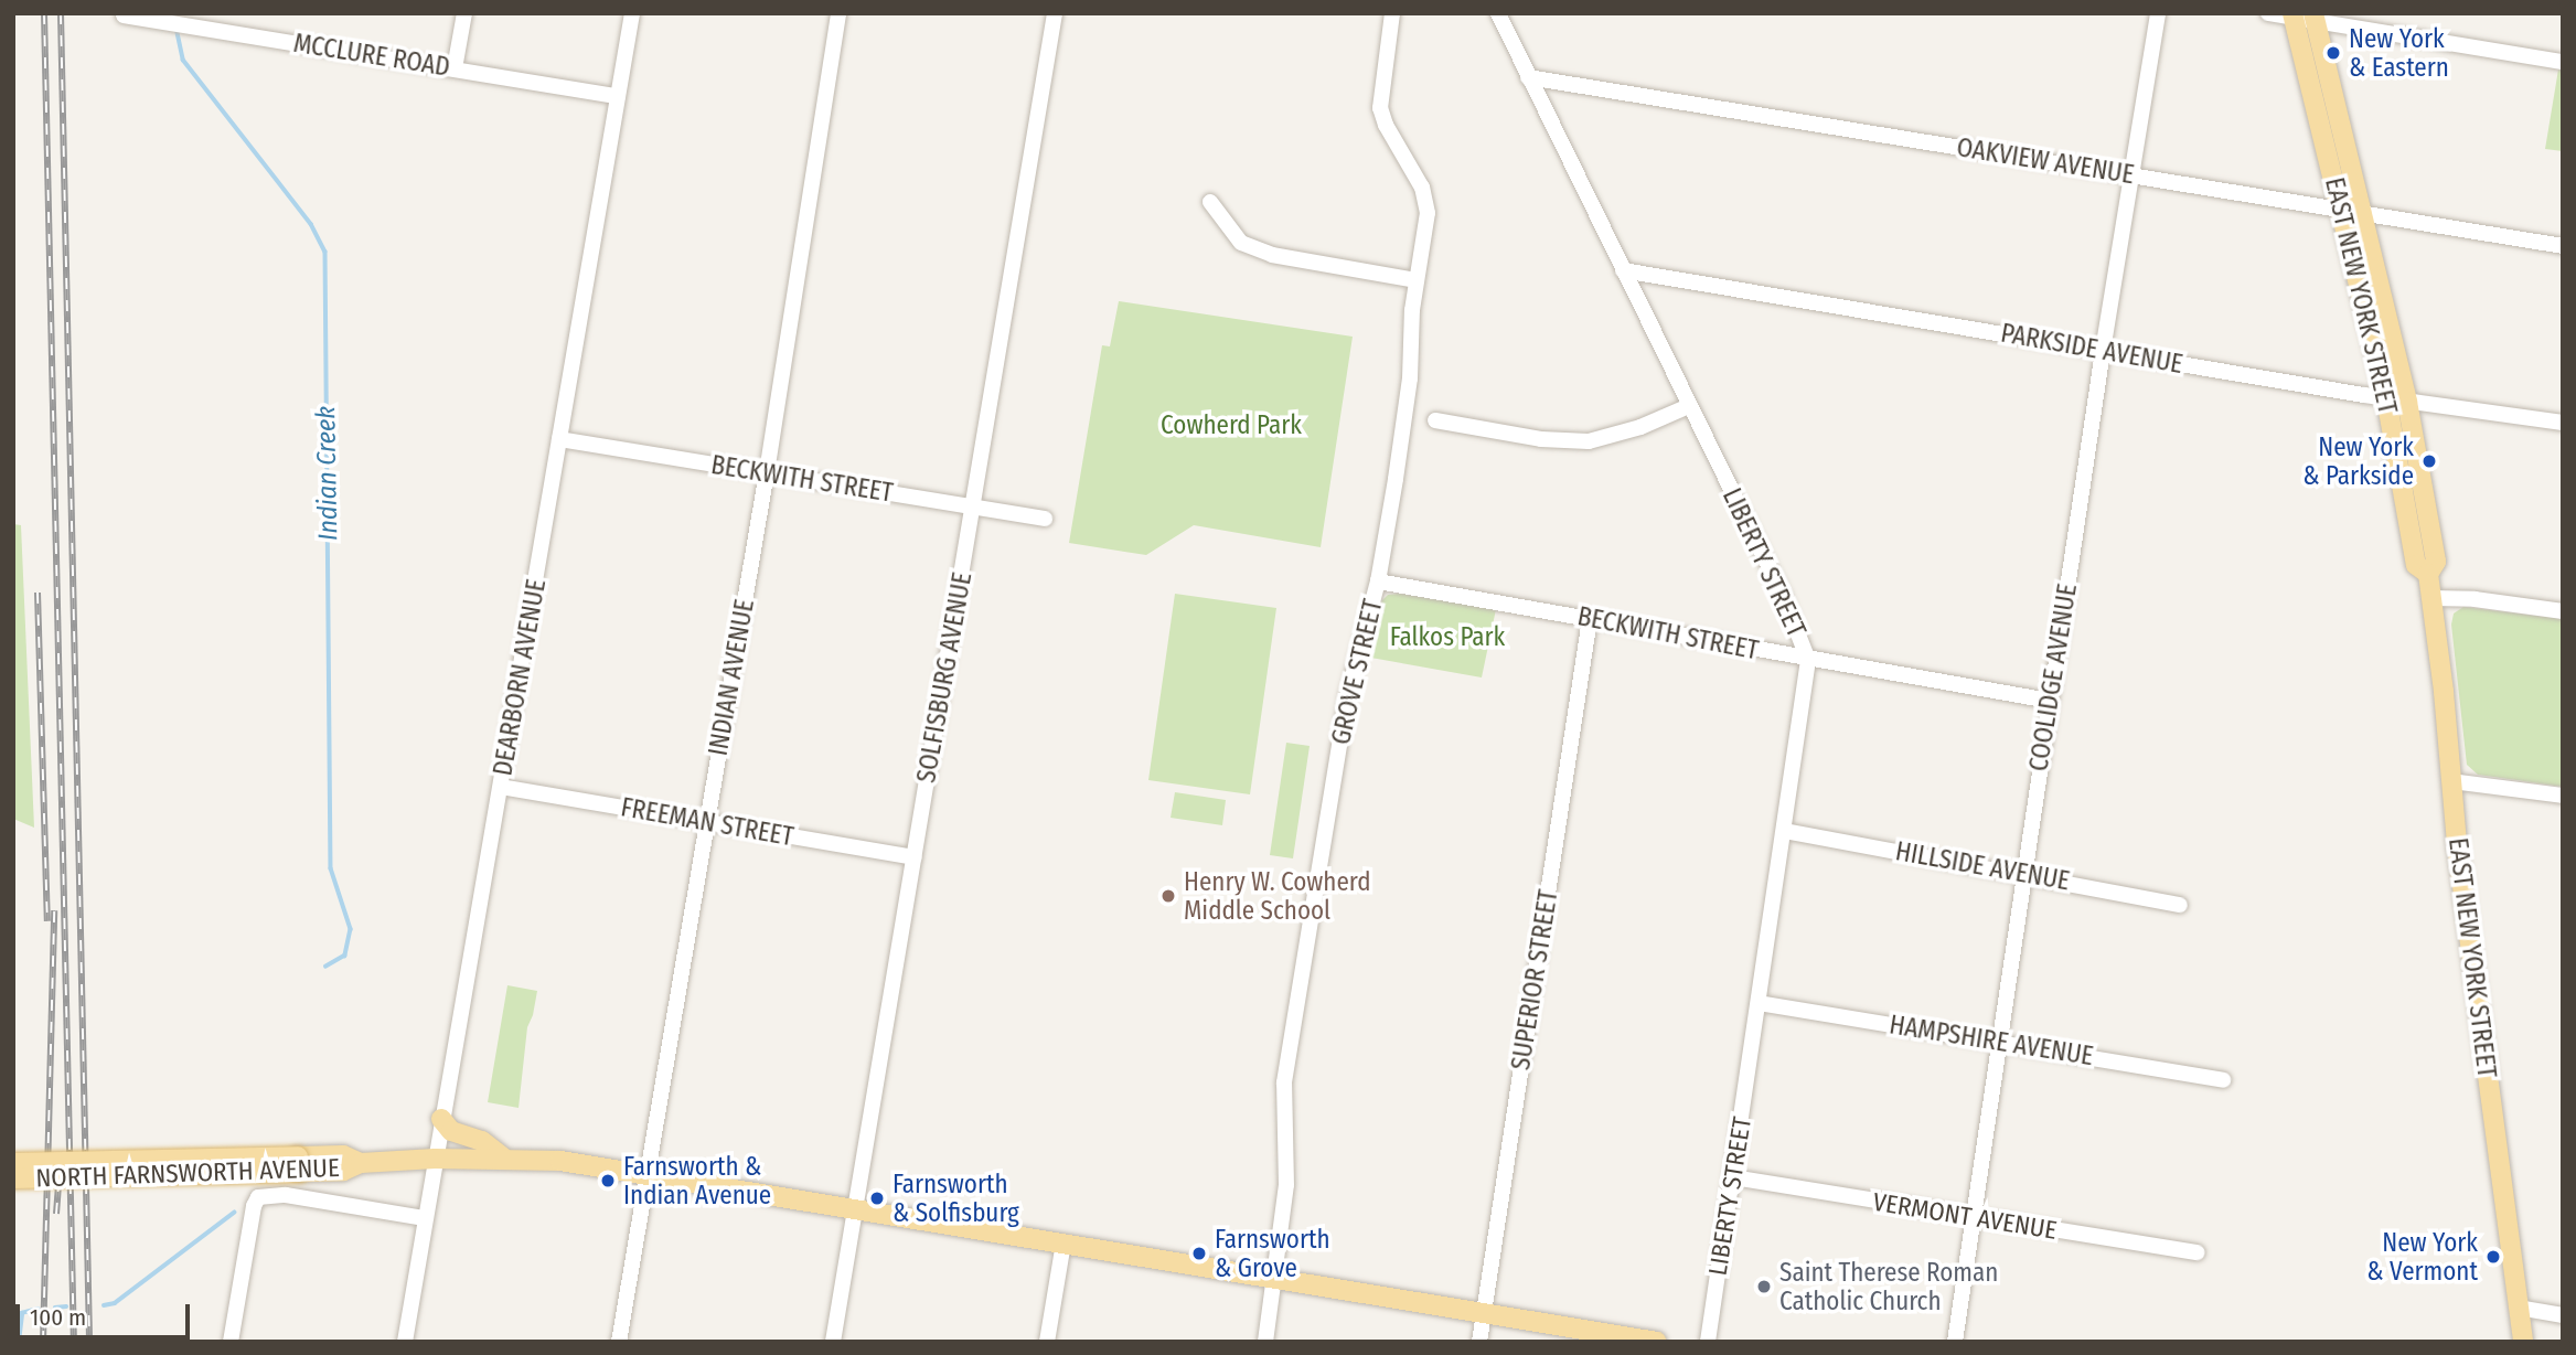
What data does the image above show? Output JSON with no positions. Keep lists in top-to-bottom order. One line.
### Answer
{"streets":{"main road":["EAST NEW YORK STREET","NORTH FARNSWORTH AVENUE"],"street":["MCCLURE ROAD","OAKVIEW AVENUE","PARKSIDE AVENUE","BECKWITH STREET","LIBERTY STREET","GROVE STREET","DEARBORN AVENUE","INDIAN AVENUE","SOLFISBURG AVENUE","COOLIDGE AVENUE","FREEMAN STREET","HILLSIDE AVENUE","SUPERIOR STREET","HAMPSHIRE AVENUE","VERMONT AVENUE"]},"crossings":[["MCCLURE ROAD","DEARBORN AVENUE"],["OAKVIEW AVENUE","EAST NEW YORK STREET"],["OAKVIEW AVENUE","LIBERTY STREET"],["OAKVIEW AVENUE","COOLIDGE AVENUE"],["EAST NEW YORK STREET","PARKSIDE AVENUE"],["PARKSIDE AVENUE","LIBERTY STREET"],["PARKSIDE AVENUE","COOLIDGE AVENUE"],["BECKWITH STREET","LIBERTY STREET"],["BECKWITH STREET","GROVE STREET"],["BECKWITH STREET","DEARBORN AVENUE"],["BECKWITH STREET","INDIAN AVENUE"],["BECKWITH STREET","SOLFISBURG AVENUE"],["BECKWITH STREET","COOLIDGE AVENUE"],["BECKWITH STREET","SUPERIOR STREET"],["LIBERTY STREET","HILLSIDE AVENUE"],["LIBERTY STREET","HAMPSHIRE AVENUE"],["LIBERTY STREET","VERMONT AVENUE"],["GROVE STREET","NORTH FARNSWORTH AVENUE"],["DEARBORN AVENUE","FREEMAN STREET"],["DEARBORN AVENUE","NORTH FARNSWORTH AVENUE"],["INDIAN AVENUE","FREEMAN STREET"],["INDIAN AVENUE","NORTH FARNSWORTH AVENUE"],["SOLFISBURG AVENUE","FREEMAN STREET"],["SOLFISBURG AVENUE","NORTH FARNSWORTH AVENUE"],["COOLIDGE AVENUE","HILLSIDE AVENUE"],["COOLIDGE AVENUE","HAMPSHIRE AVENUE"],["COOLIDGE AVENUE","VERMONT AVENUE"],["SUPERIOR STREET","NORTH FARNSWORTH AVENUE"]],"water":["Indian Creek"],"parks":["Cowherd Park","Falkos Park"],"places":["New York & Eastern","New York & Parkside","Henry W. Cowherd Middle School","Farnsworth & Indian Avenue","Farnsworth & Solfisburg","Farnsworth & Grove","New York & Vermont","Saint Therese Roman Catholic Church"],"scale_bar":"100 m"}
